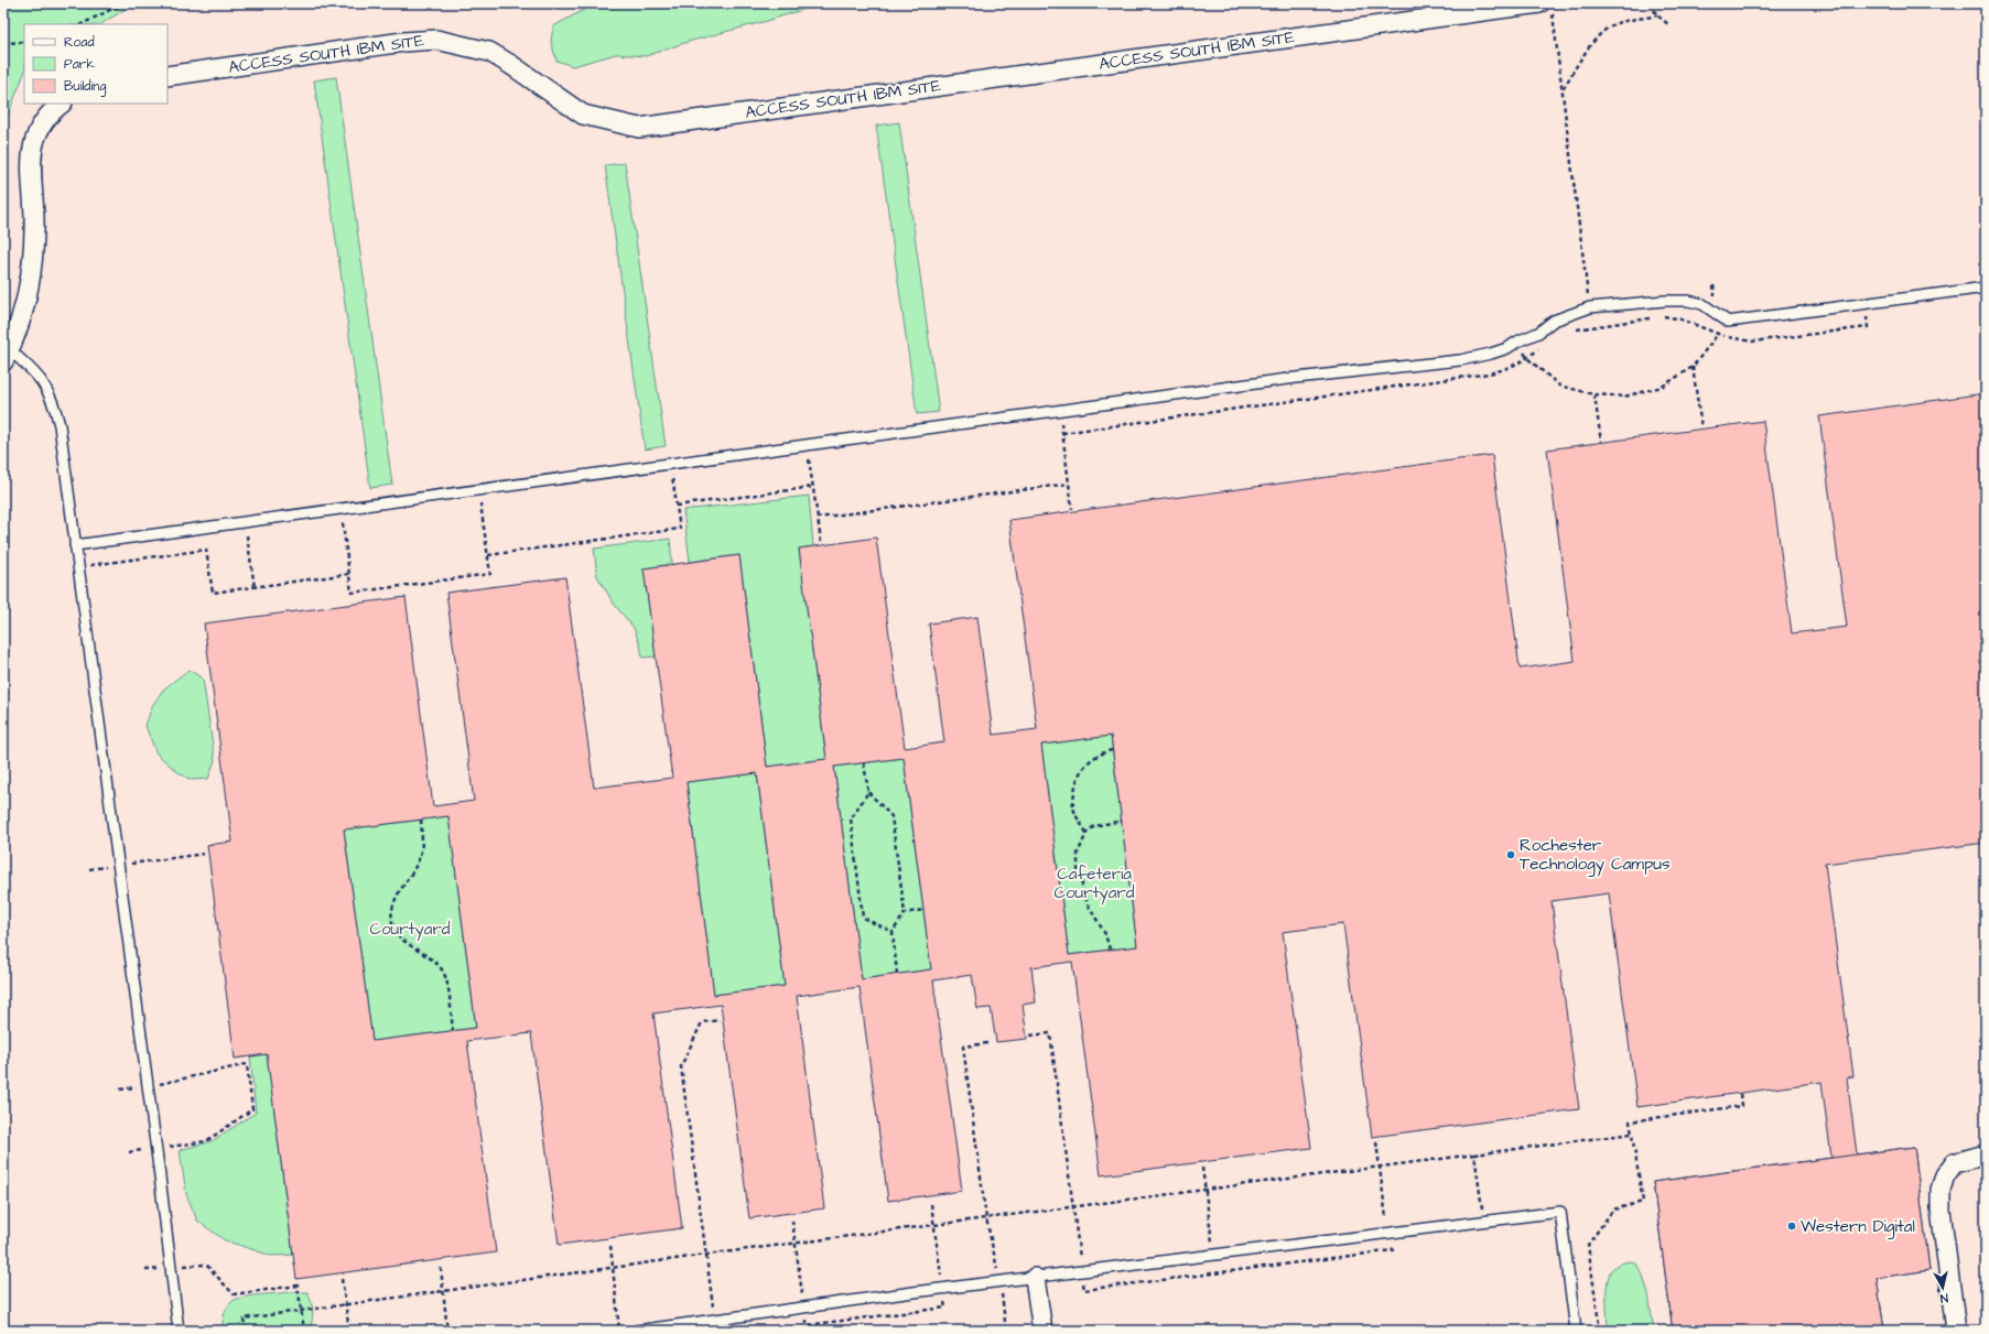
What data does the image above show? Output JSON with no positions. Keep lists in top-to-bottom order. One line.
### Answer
{"streets":{"street":["ACCESS SOUTH IBM SITE"]},"parks":["Cafeteria Courtyard","Courtyard"],"places":["Rochester Technology Campus","Western Digital"],"legend":["Road","Park","Building"],"north":"bottom"}
